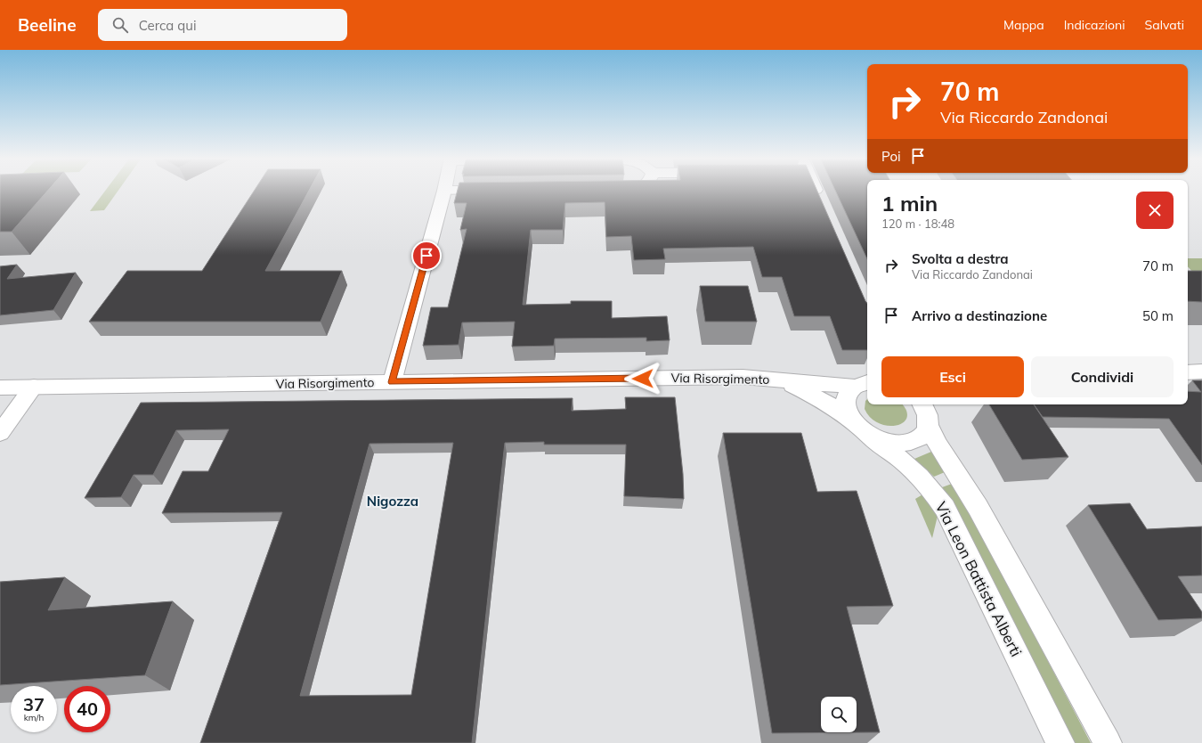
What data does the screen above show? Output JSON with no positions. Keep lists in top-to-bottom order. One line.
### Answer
{"streets":{"street":["Via Risorgimento","Via Leon Battista Alberti"]},"crossings":[["Via Risorgimento","Via Leon Battista Alberti"]],"districts":["Nigozza"],"page":{"header":"Beeline","search":"Cerca qui","nav":["Mappa","Indicazioni","Salvati"],"turn":["70 m","Via Riccardo Zandonai"],"then":"Poi","heading":["1 min","120 m · 18:48"],"list":[{"name":"Svolta a destra","note":"Via Riccardo Zandonai","value":"70 m"},{"name":"Arrivo a destinazione","value":"50 m"}],"buttons":["Esci","Condividi"],"speed":"37 km/h","limit":"40"}}
